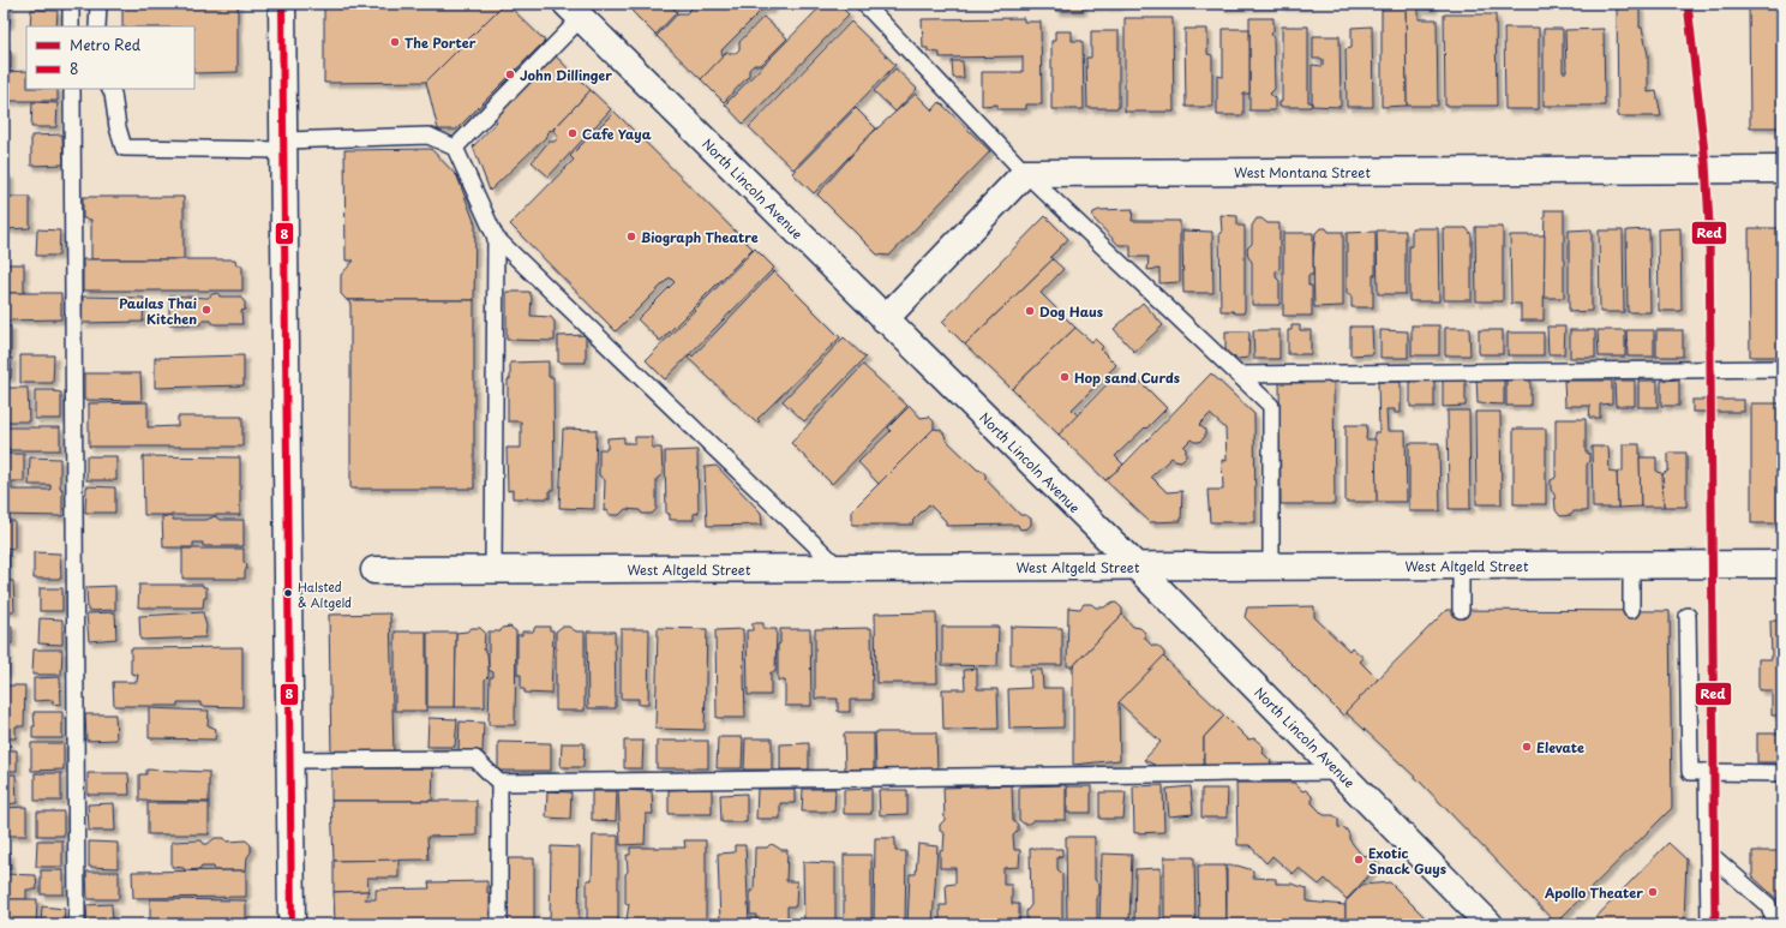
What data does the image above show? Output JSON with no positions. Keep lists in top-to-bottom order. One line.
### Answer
{"streets":{"street":["West Montana Street","North Lincoln Avenue","West Altgeld Street"]},"crossings":[["North Lincoln Avenue","West Altgeld Street"]],"places":["The Porter","John Dillinger","Cafe Yaya","Biograph Theatre","Paulas Thai Kitchen","Dog Haus","Hop sand Curds","Halsted & Altgeld","Elevate","Exotic Snack Guys","Apollo Theater"],"lines":["metro line Red","transit line 8"],"legend":["Metro Red","8"]}
